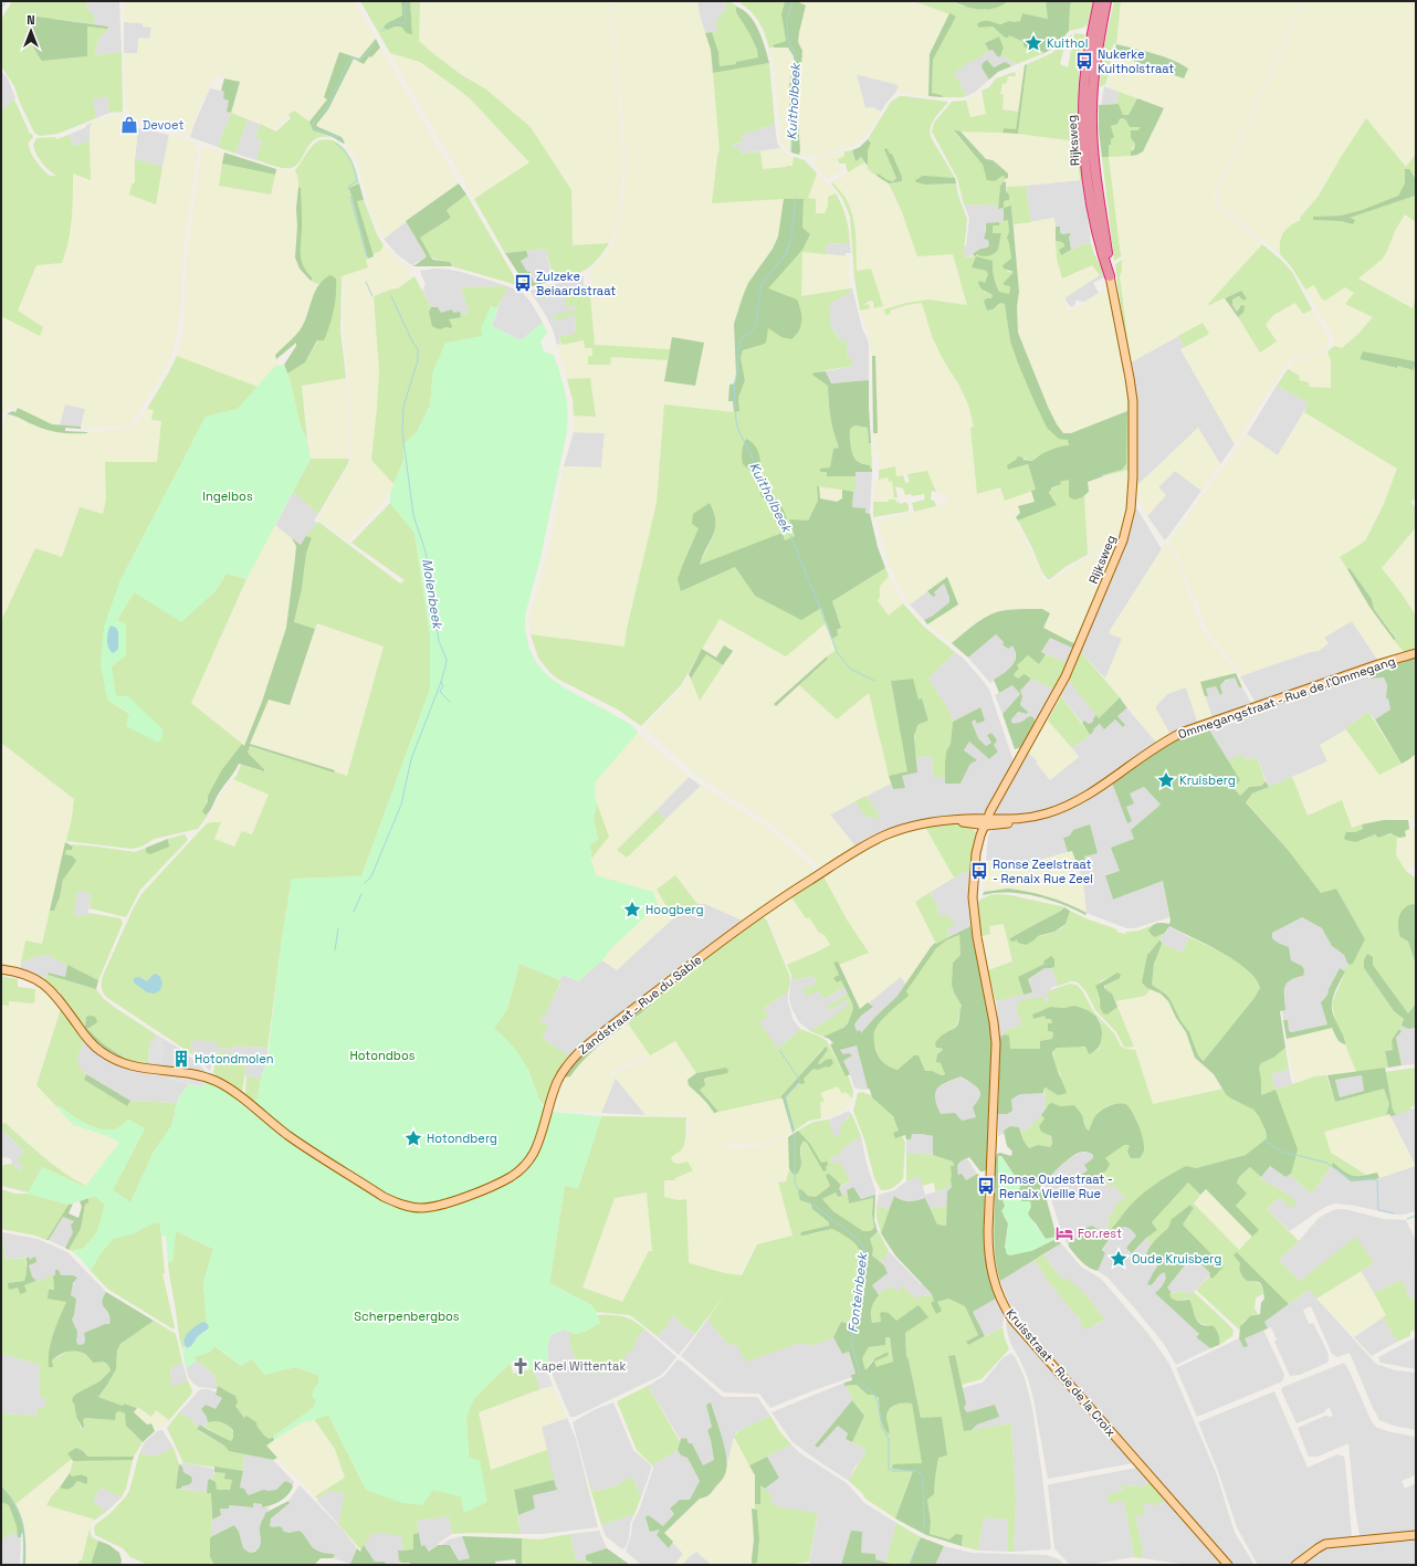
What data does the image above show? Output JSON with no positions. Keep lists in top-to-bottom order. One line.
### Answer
{"streets":{"highway":["Rijksweg"],"main road":["Ommegangstraat - Rue de l'Ommegang","Zandstraat - Rue du Sable","Kruisstraat - Rue de la Croix"]},"crossings":[["Rijksweg","Ommegangstraat - Rue de l'Ommegang"],["Rijksweg","Zandstraat - Rue du Sable"],["Rijksweg","Kruisstraat - Rue de la Croix"],["Ommegangstraat - Rue de l'Ommegang","Zandstraat - Rue du Sable"],["Ommegangstraat - Rue de l'Ommegang","Kruisstraat - Rue de la Croix"],["Zandstraat - Rue du Sable","Kruisstraat - Rue de la Croix"]],"water":["Kuitholbeek","Molenbeek","Fonteinbeek"],"parks":["Ingelbos","Hotondbos","Scherpenbergbos"],"places":{"place":["Kuithol","Kruisberg","Hoogberg","Hotondberg","Oude Kruisberg"],"bus stop":["Nukerke Kuitholstraat","Zulzeke Beiaardstraat","Ronse Zeelstraat - Renaix Rue Zeel","Ronse Oudestraat - Renaix Vieille Rue"],"shop":["Devoet"],"building":["Hotondmolen"],"hotel":["For.rest"],"church":["Kapel Wittentak"]},"north":"top"}
